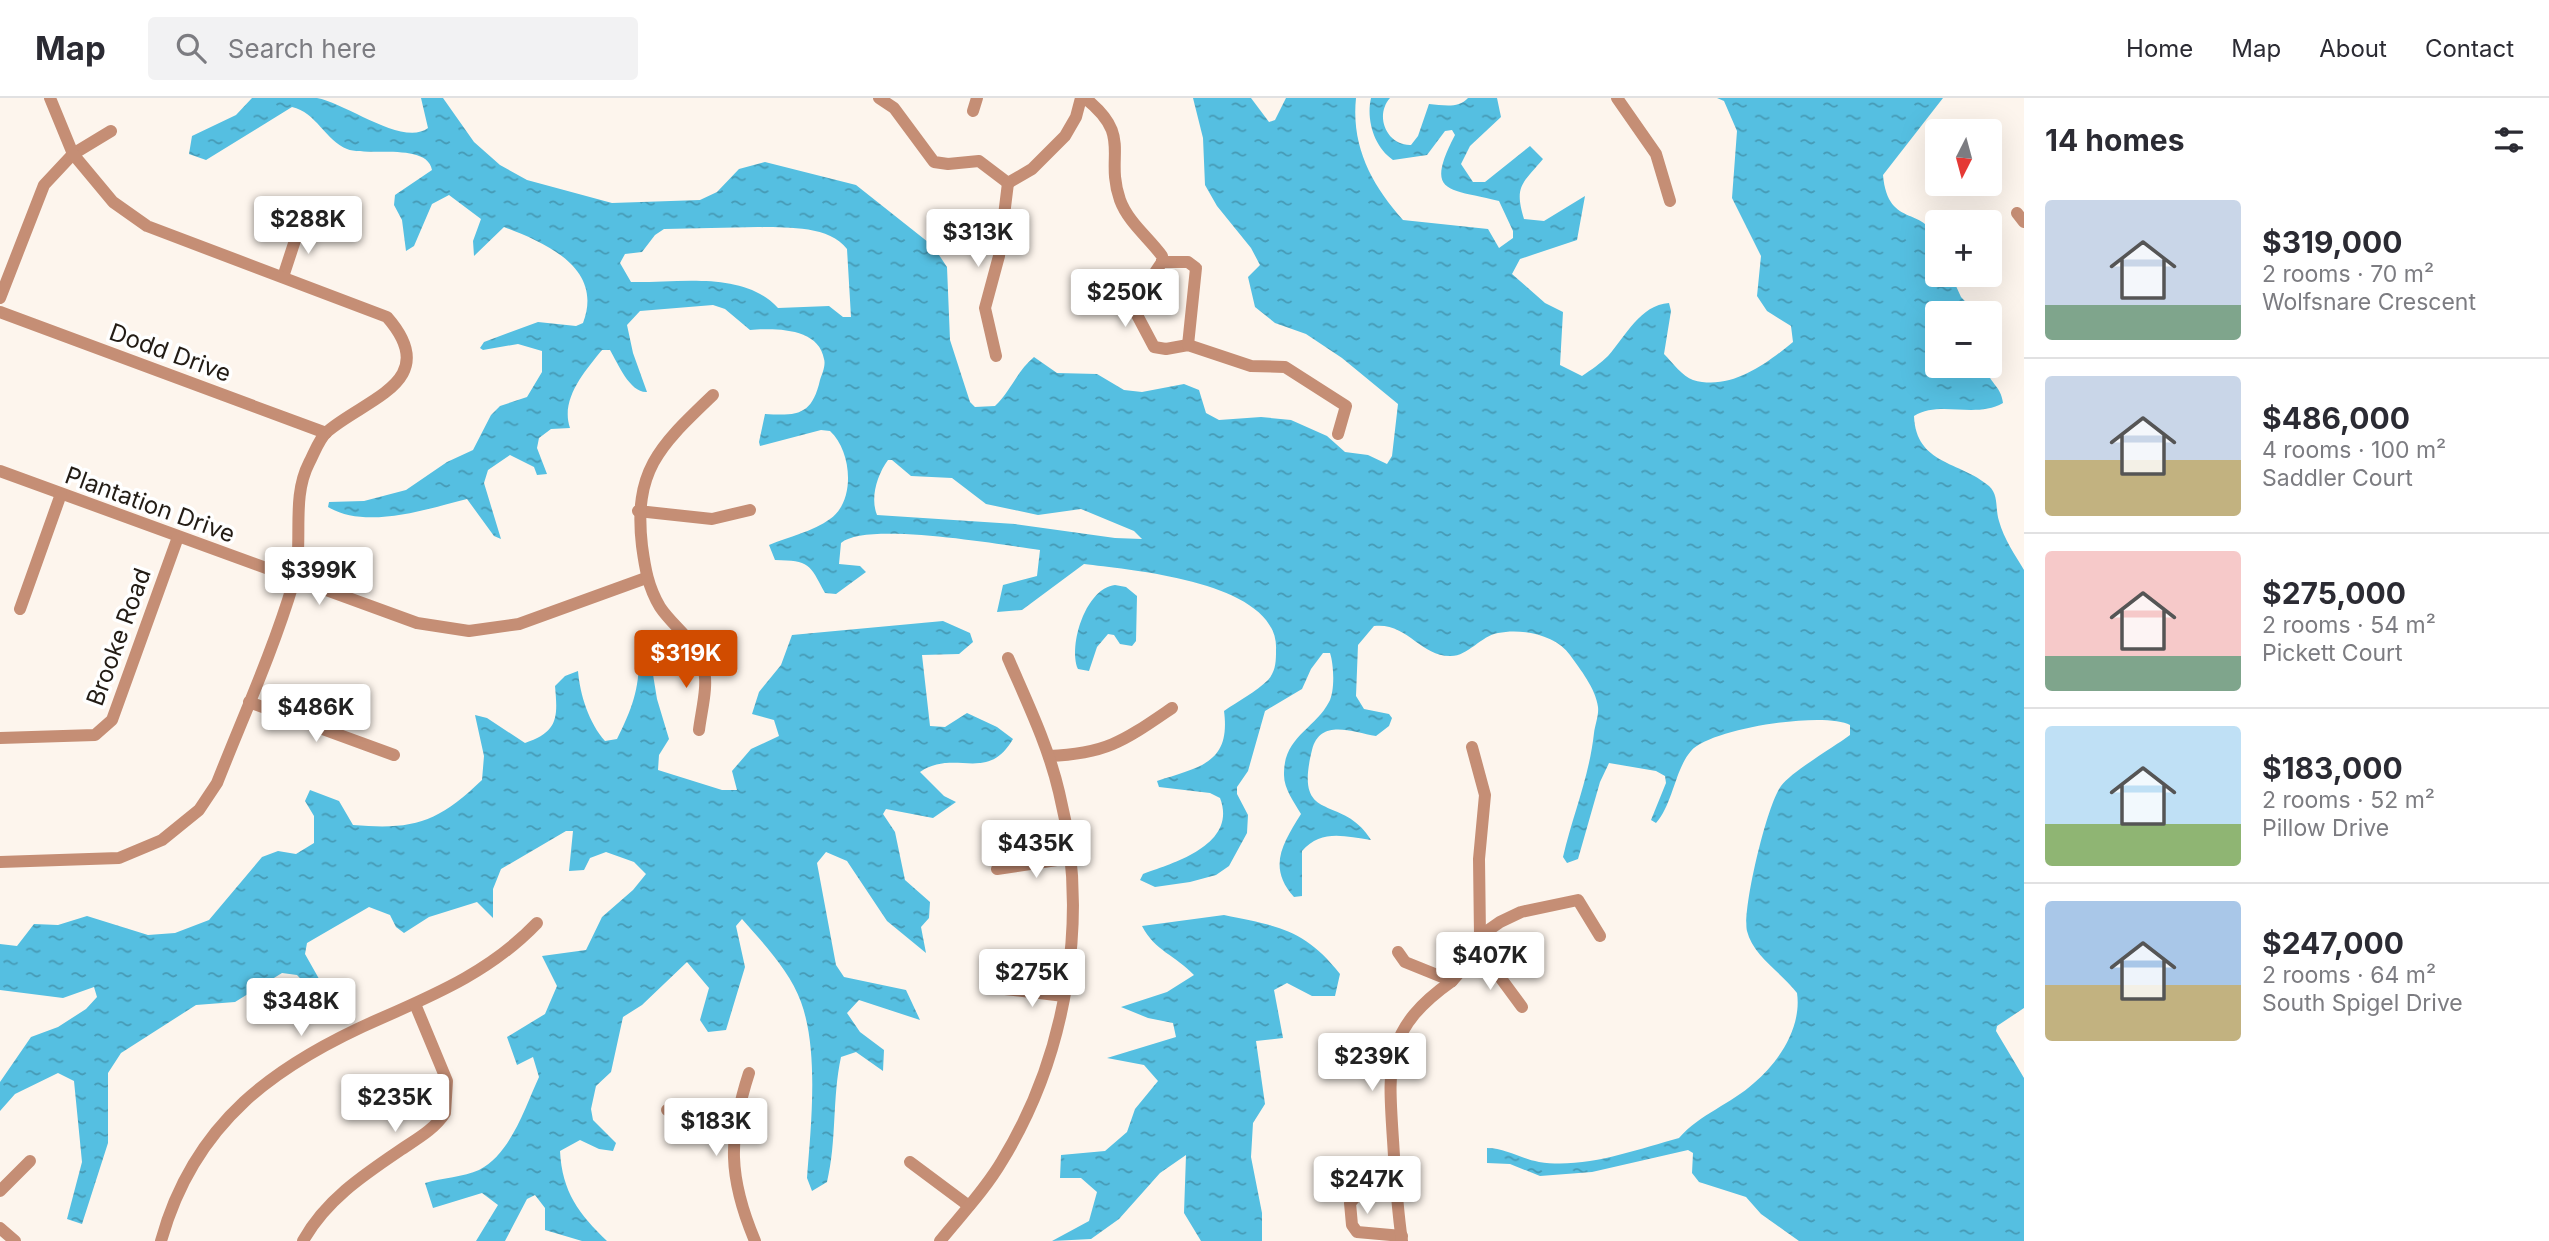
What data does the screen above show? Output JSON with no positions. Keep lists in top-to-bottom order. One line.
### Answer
{"streets":{"street":["Dodd Drive","Plantation Drive","Brooke Road"]},"crossings":[["Plantation Drive","Brooke Road"]],"north":"bottom","page":{"header":"Map","search":"Search here","nav":["Home","Map","About","Contact"],"heading":"14 homes","map_buttons":["+","−"],"list":[{"name":"$319,000","note":"2 rooms · 70 m² · Wolfsnare Crescent"},{"name":"$486,000","note":"4 rooms · 100 m² · Saddler Court"},{"name":"$275,000","note":"2 rooms · 54 m² · Pickett Court"},{"name":"$183,000","note":"2 rooms · 52 m² · Pillow Drive"},{"name":"$247,000","note":"2 rooms · 64 m² · South Spigel Drive"}],"price":["$288K","$313K","$250K","$399K","$319K","$486K","$435K","$407K","$275K","$348K","$239K","$235K","$183K","$247K"]}}
